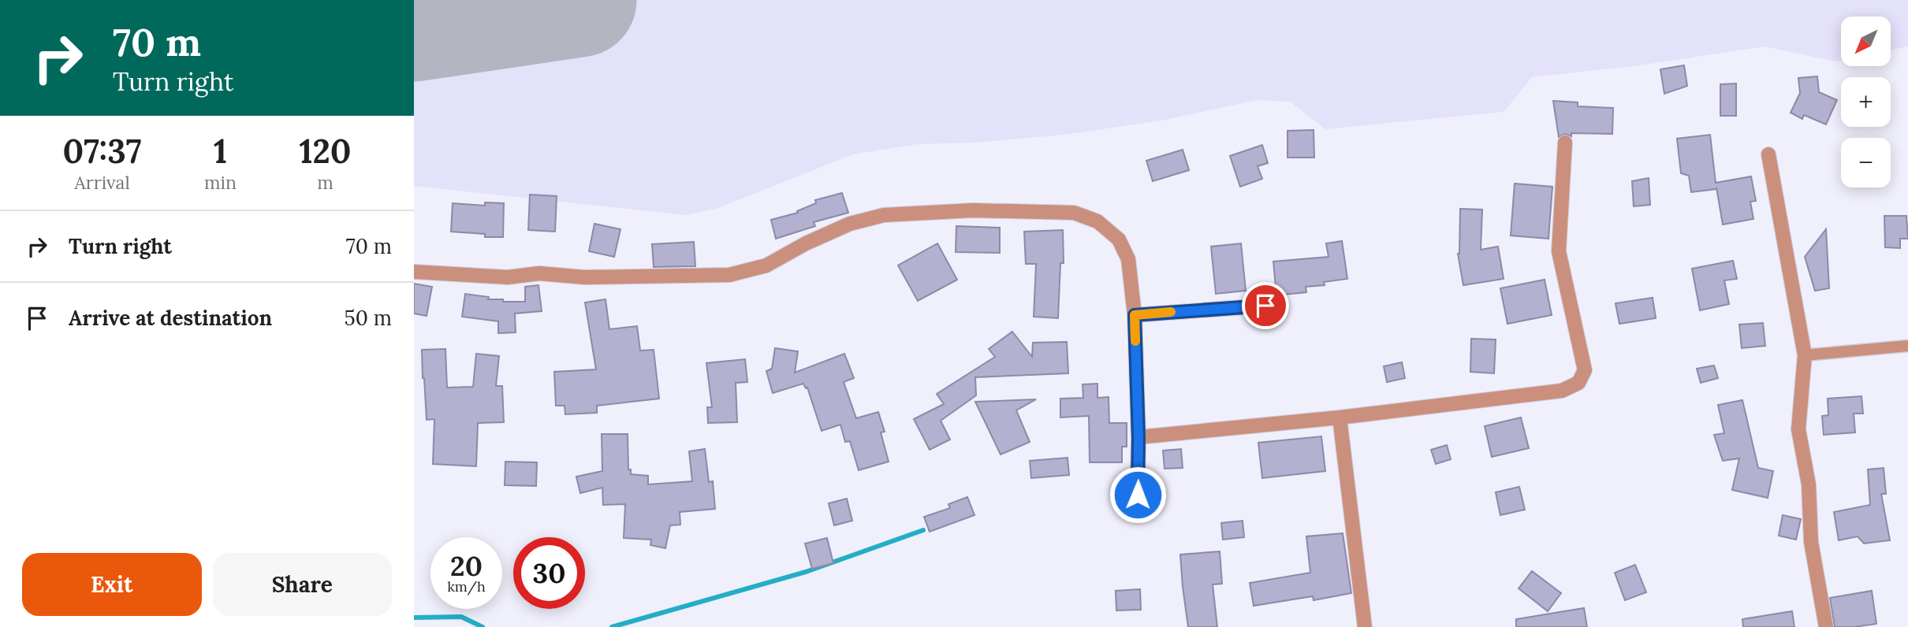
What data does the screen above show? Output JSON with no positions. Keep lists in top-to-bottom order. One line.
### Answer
{"north":"bottom left","page":{"turn":["70 m","Turn right"],"map_buttons":["+","−"],"eta":["07:37","Arrival","1","min","120","m"],"list":[{"name":"Turn right","value":"70 m"},{"name":"Arrive at destination","value":"50 m"}],"speed":"20 km/h","limit":"30","buttons":["Exit","Share"]}}
